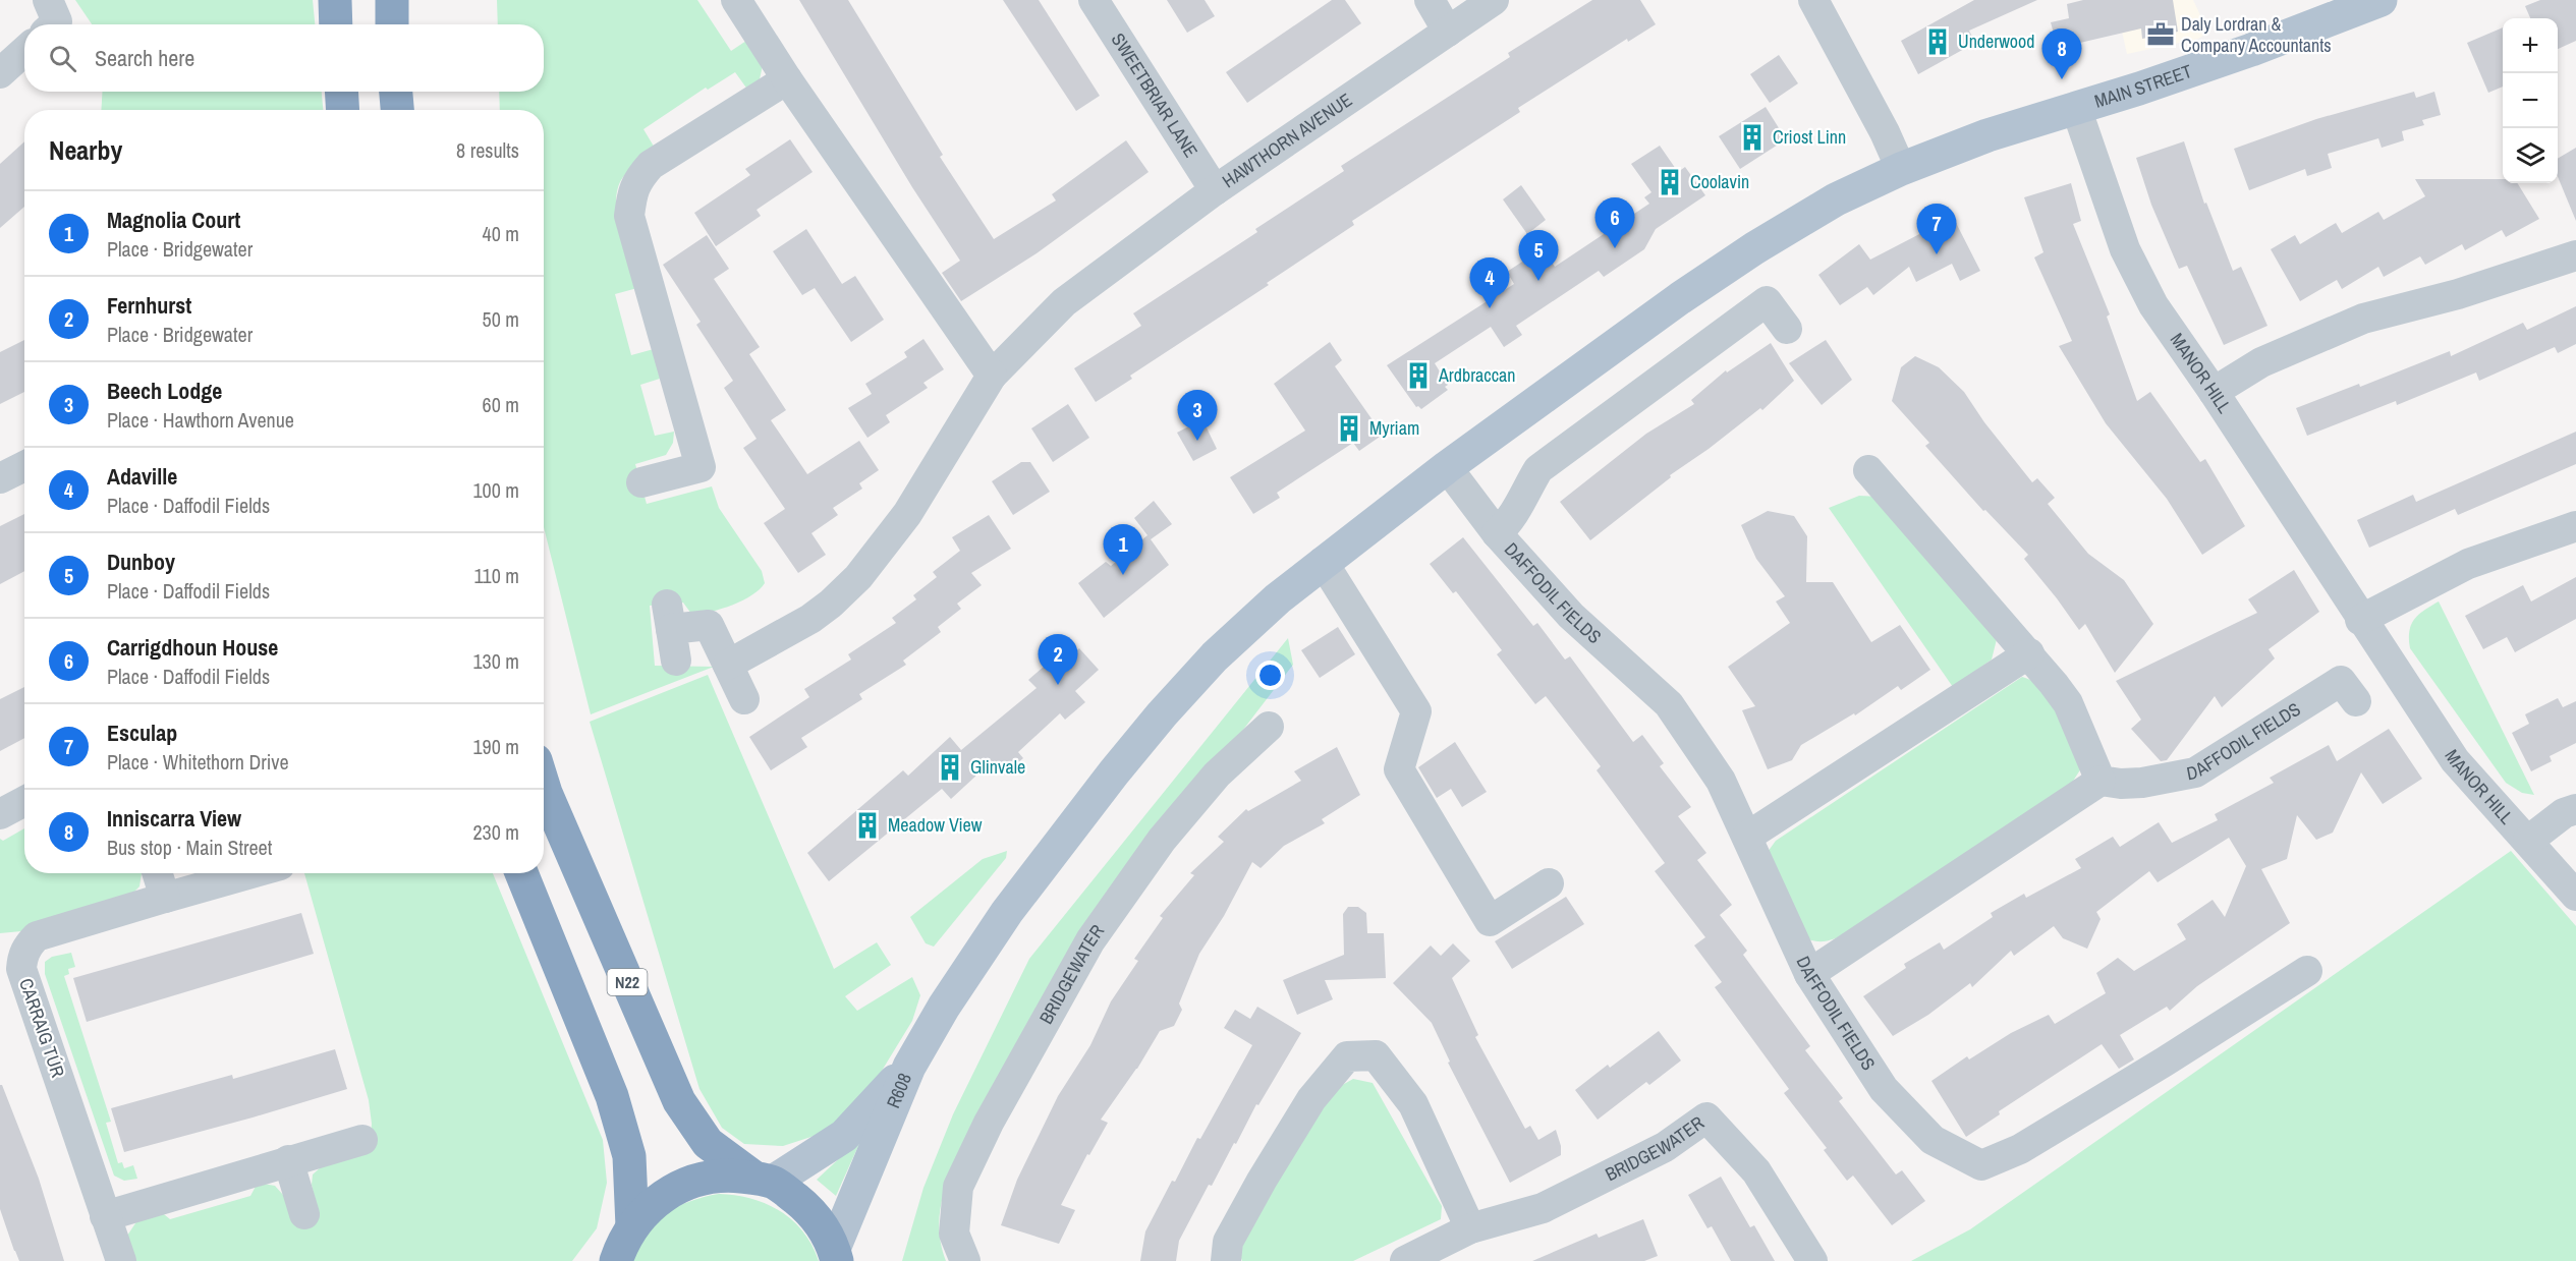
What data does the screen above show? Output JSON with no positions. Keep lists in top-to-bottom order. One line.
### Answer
{"streets":{"highway":["N22"],"main road":["MAIN STREET","R608"],"street":["SWEETBRIAR LANE","HAWTHORN AVENUE","MANOR HILL","DAFFODIL FIELDS","BRIDGEWATER","CARRAIG TÚR"]},"crossings":[["MAIN STREET","MANOR HILL"],["MAIN STREET","R608"],["SWEETBRIAR LANE","HAWTHORN AVENUE"],["MANOR HILL","R608"],["DAFFODIL FIELDS","R608"],["N22","R608"]],"places":{"office":["Daly Lordran & Company Accountants"],"building":["Underwood","Criost Linn","Coolavin","Ardbraccan","Myriam","Glinvale","Meadow View"]},"page":{"map_buttons":["+","−"],"search":"Search here","pins":["8","6","7","5","4","3","1","2"],"heading":["Nearby","8 results"],"list":[{"mark":"1","name":"Magnolia Court","note":"Place · Bridgewater","value":"40 m"},{"mark":"2","name":"Fernhurst","note":"Place · Bridgewater","value":"50 m"},{"mark":"3","name":"Beech Lodge","note":"Place · Hawthorn Avenue","value":"60 m"},{"mark":"4","name":"Adaville","note":"Place · Daffodil Fields","value":"100 m"},{"mark":"5","name":"Dunboy","note":"Place · Daffodil Fields","value":"110 m"},{"mark":"6","name":"Carrigdhoun House","note":"Place · Daffodil Fields","value":"130 m"},{"mark":"7","name":"Esculap","note":"Place · Whitethorn Drive","value":"190 m"},{"mark":"8","name":"Inniscarra View","note":"Bus stop · Main Street","value":"230 m"}]}}
